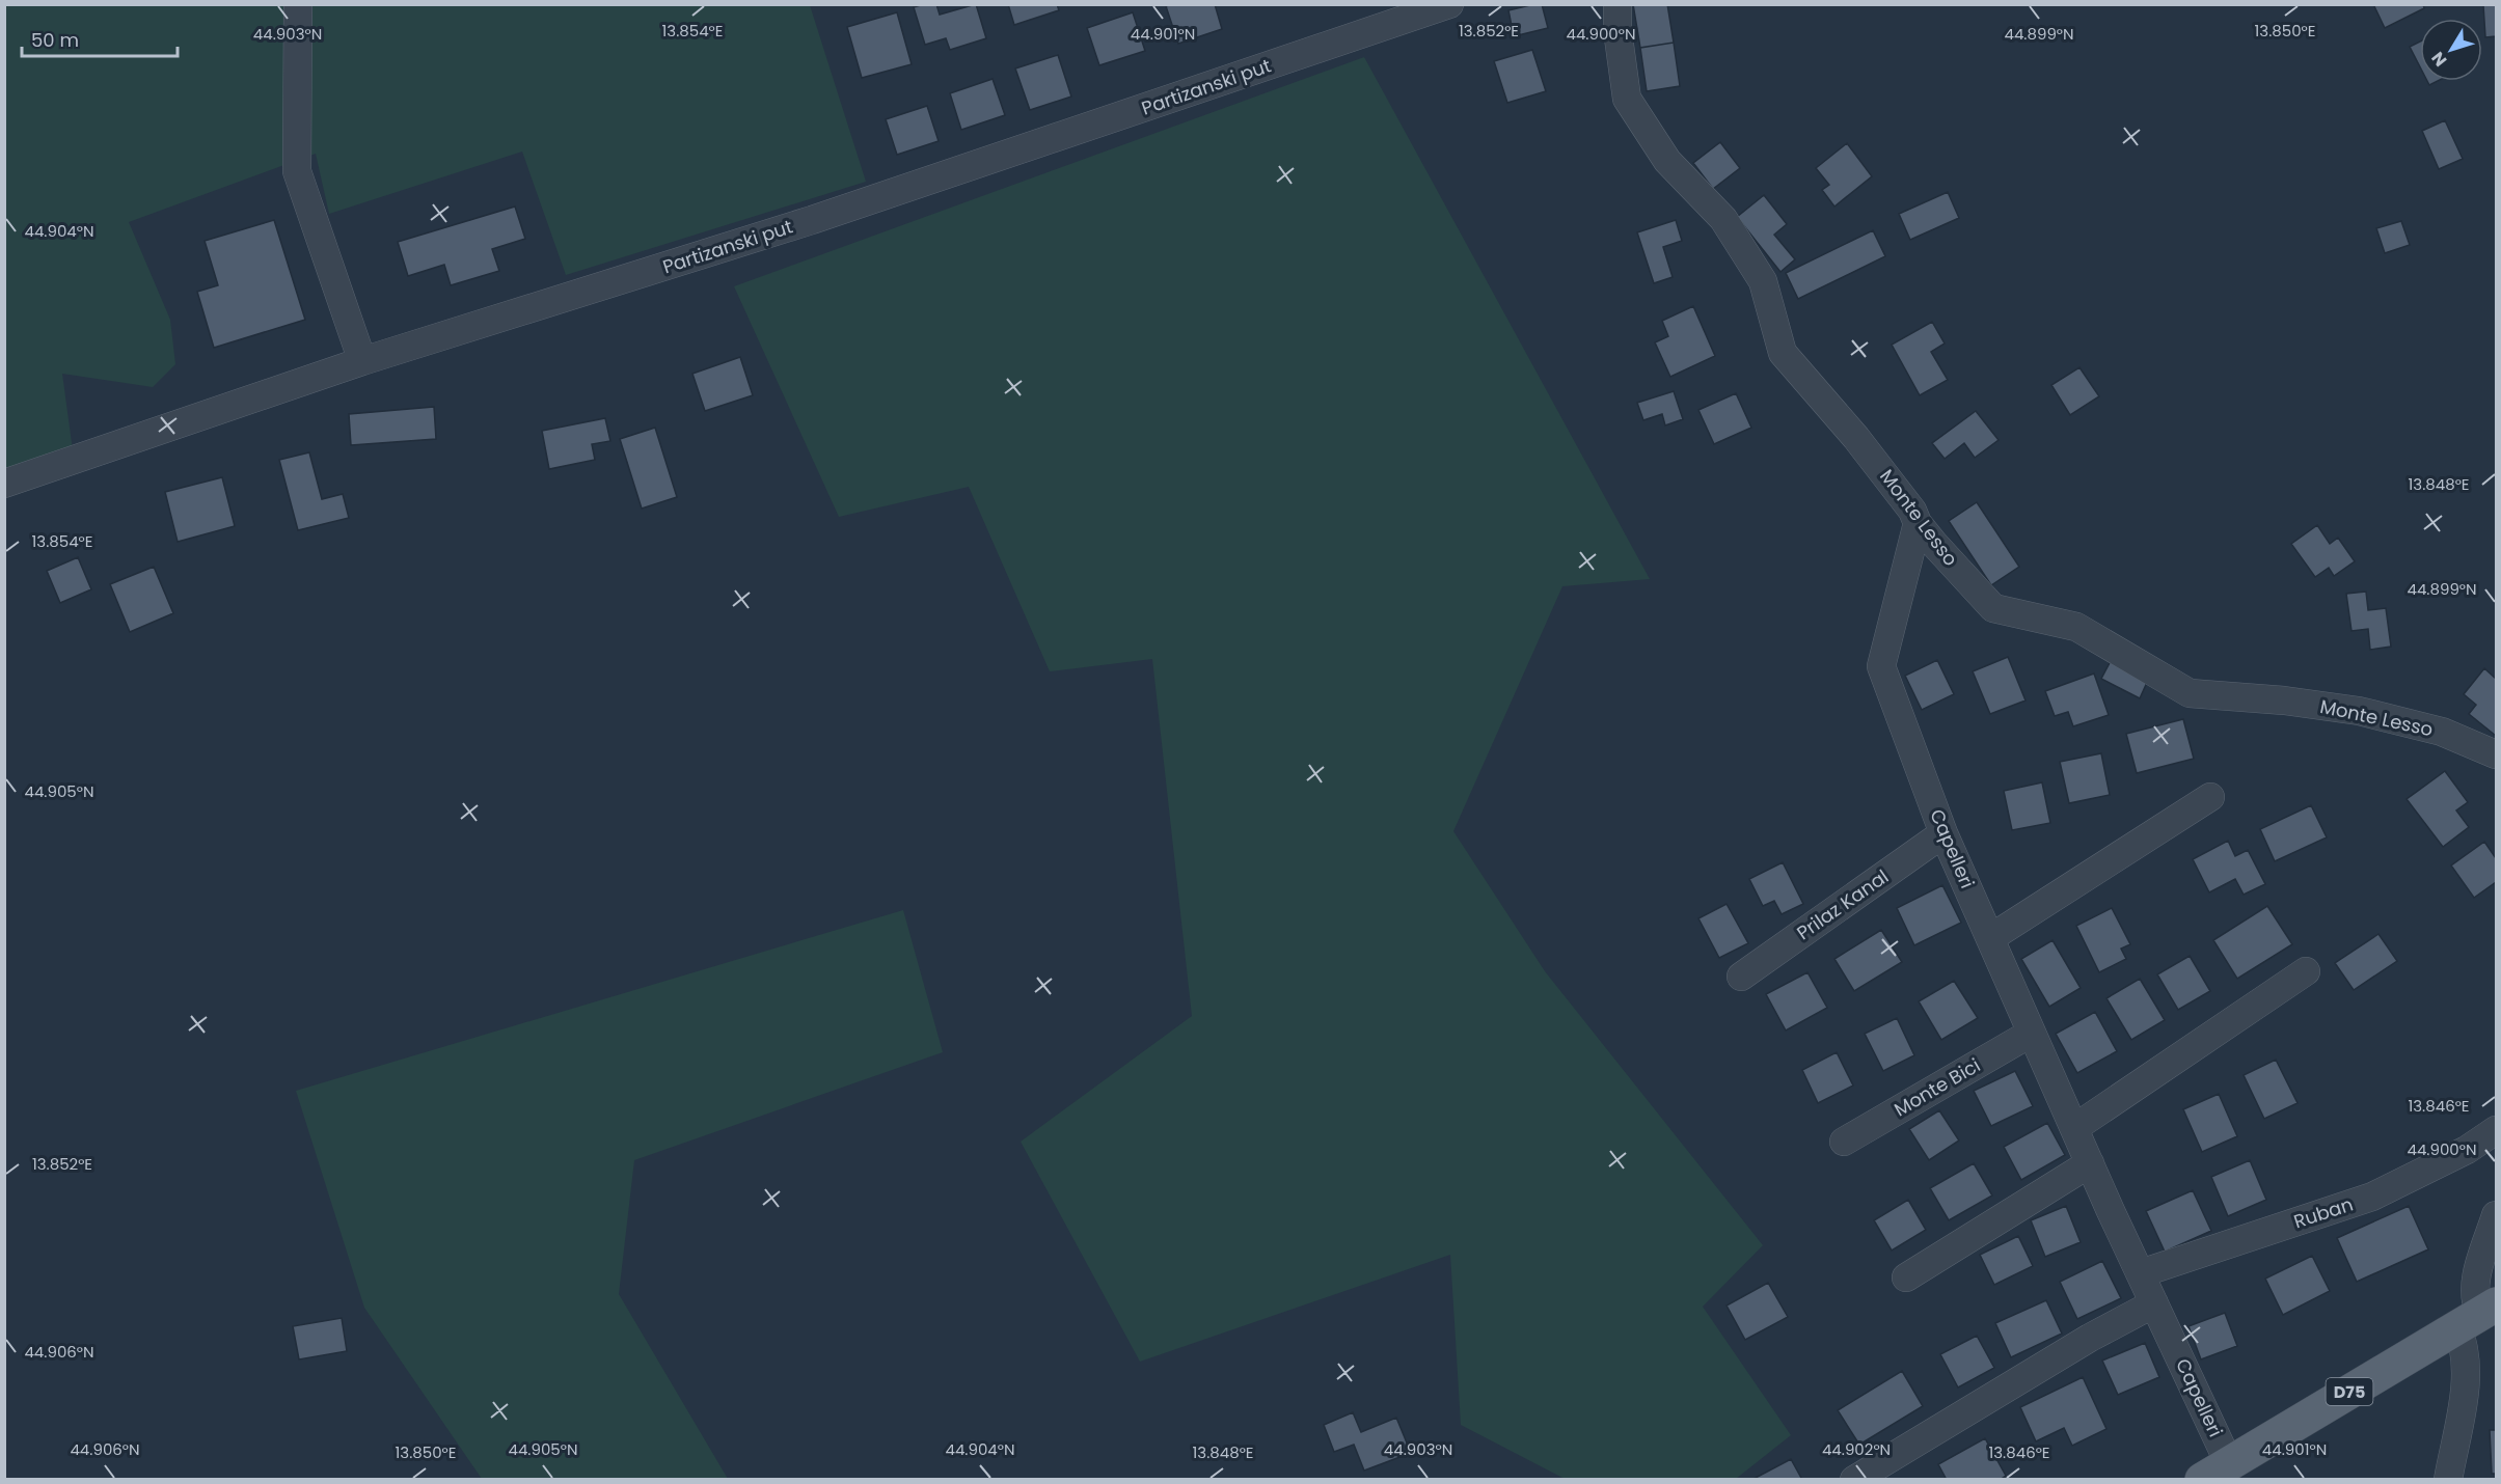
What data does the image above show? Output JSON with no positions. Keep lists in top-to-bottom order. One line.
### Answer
{"streets":{"main road":["D75"],"street":["Partizanski put","Monte Lesso","Capelleri","Prilaz Kanal","Monte Bici","Ruban"]},"crossings":[["Monte Lesso","Capelleri"],["Capelleri","Prilaz Kanal"],["Capelleri","Monte Bici"],["Capelleri","Ruban"],["Capelleri","D75"]],"scale_bar":"50 m","north":"bottom left","coordinates":["13.854°E","13.850°E","13.852°E","44.903°N","44.901°N","44.900°N","44.899°N","44.904°N","13.848°E","44.905°N","13.846°E","44.906°N","44.902°N"]}
